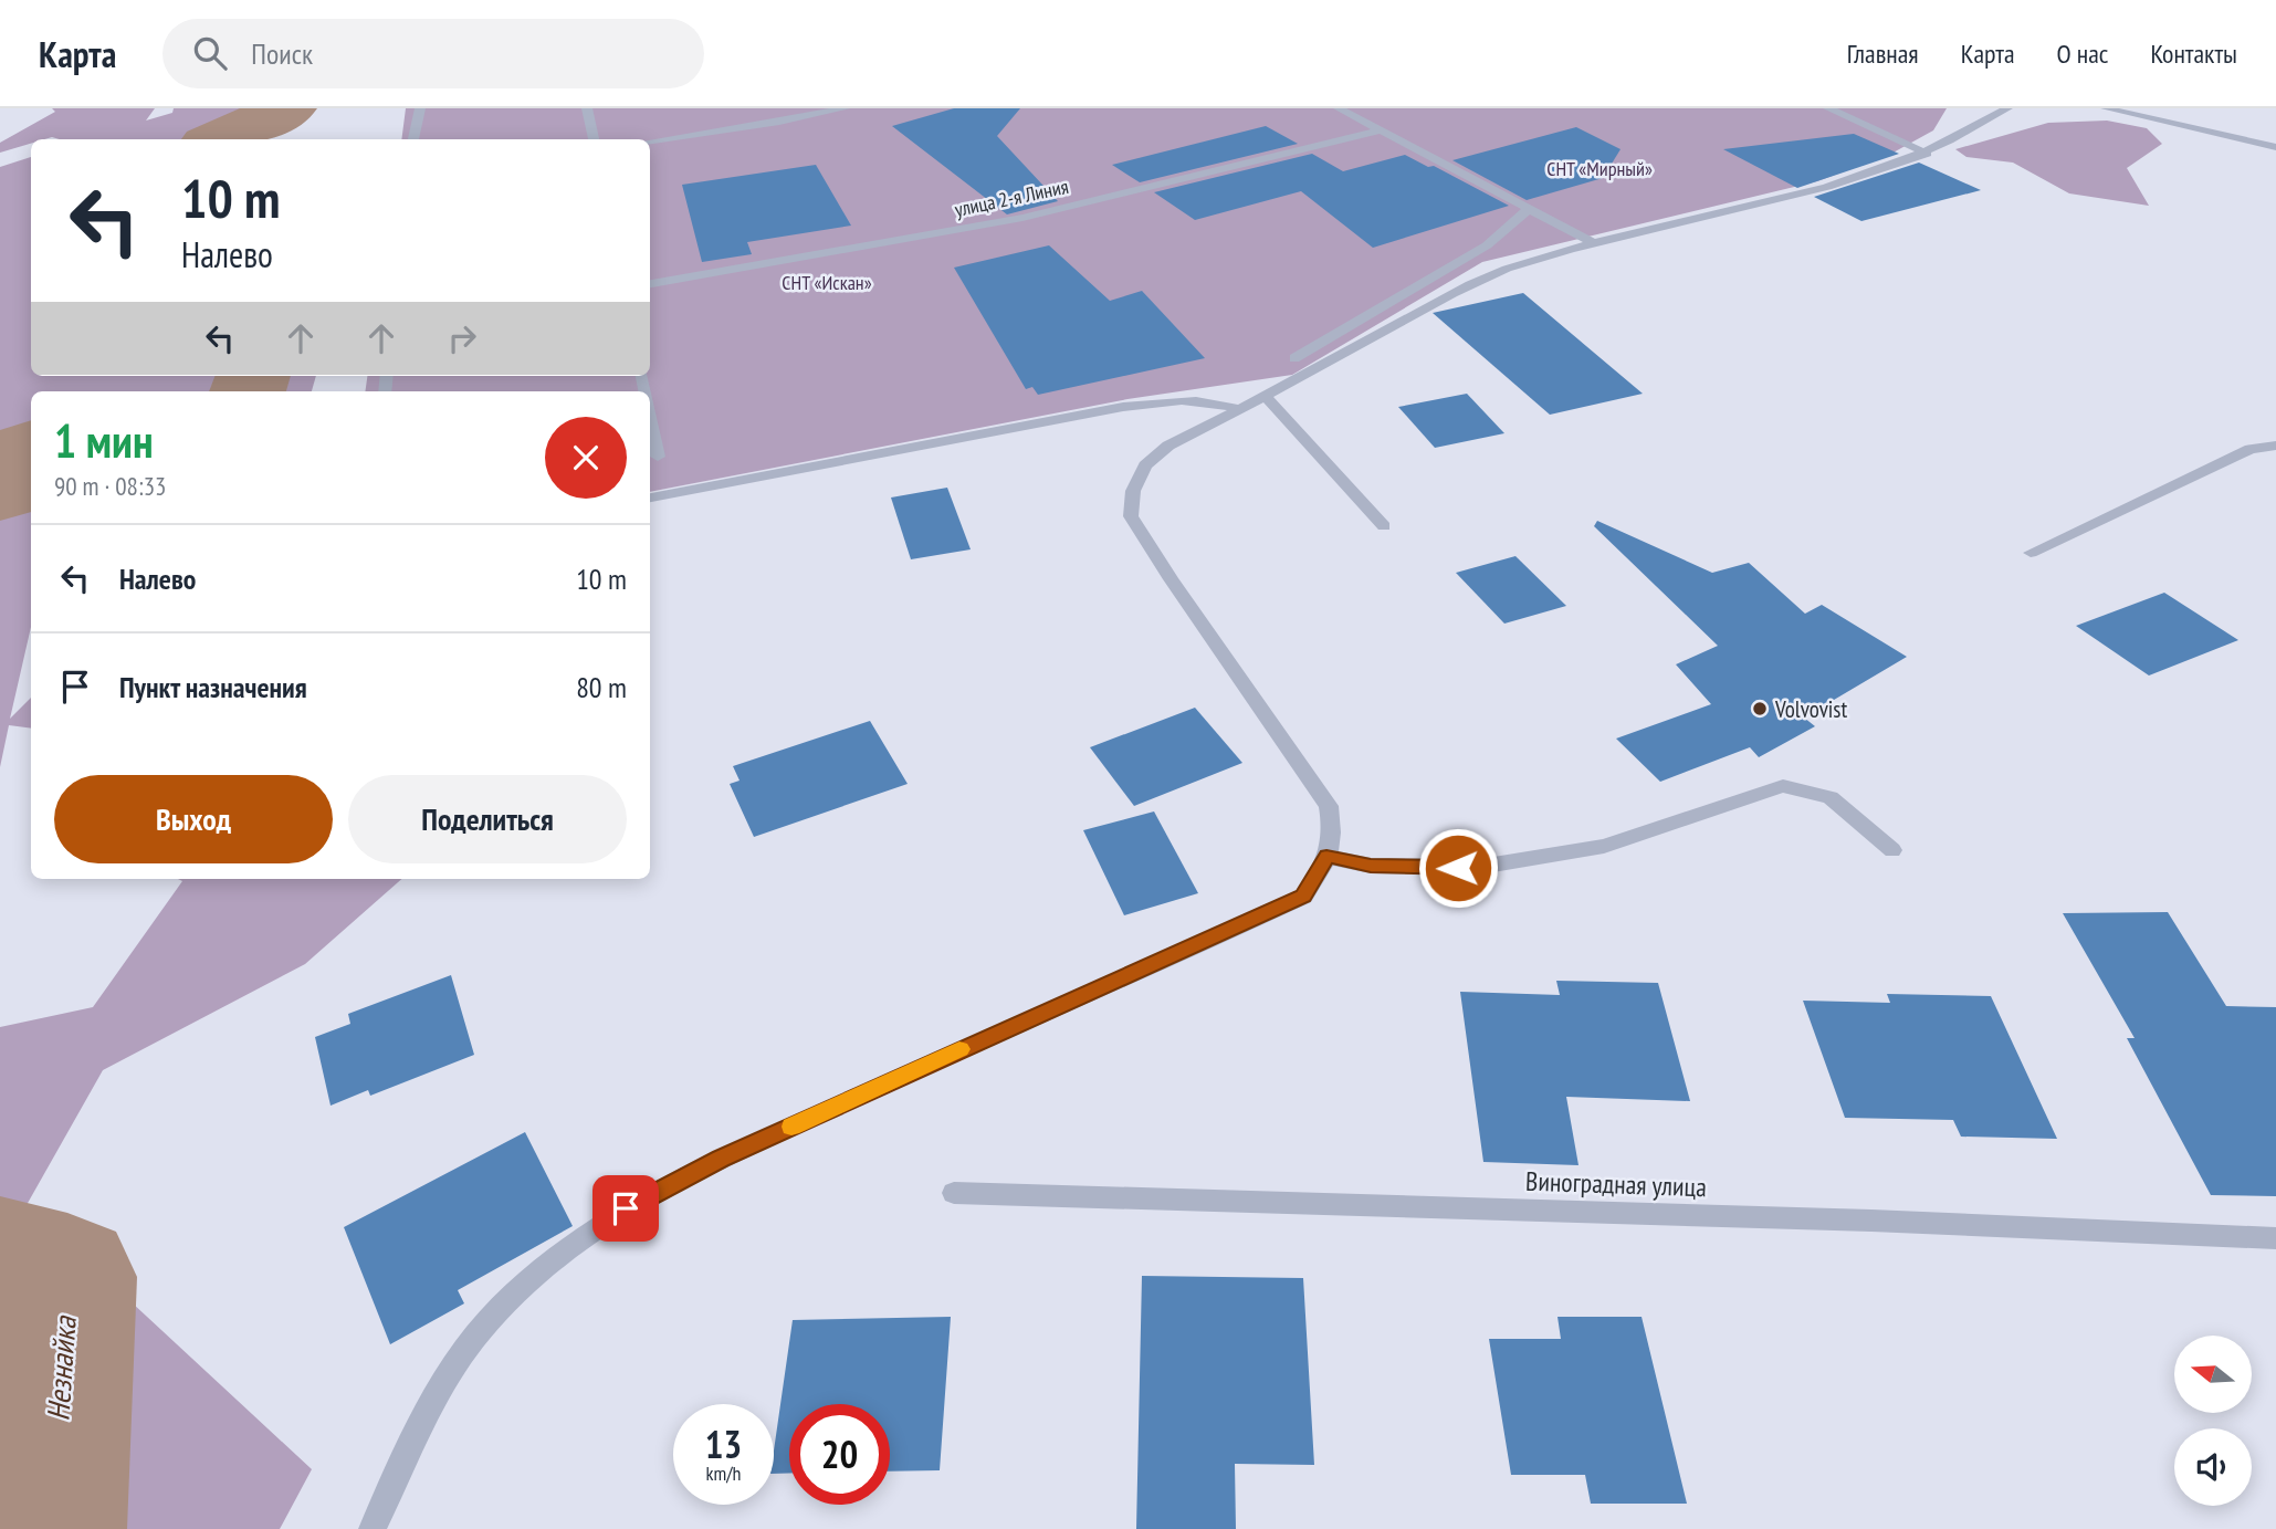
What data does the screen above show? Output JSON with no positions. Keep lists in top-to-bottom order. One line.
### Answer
{"streets":{"street":["улица 2-я Линия","Виноградная улица"]},"water":["Незнайка"],"parks":["СНТ «Мирный»","СНТ «Искан»"],"places":["Volvovist"],"north":"left","page":{"header":"Карта","search":"Поиск","nav":["Главная","Карта","О нас","Контакты"],"turn":["10 m","Налево"],"heading":["1 мин","90 m · 08:33"],"list":[{"name":"Налево","value":"10 m"},{"name":"Пункт назначения","value":"80 m"}],"buttons":["Выход","Поделиться"],"speed":"13 km/h","limit":"20"}}
